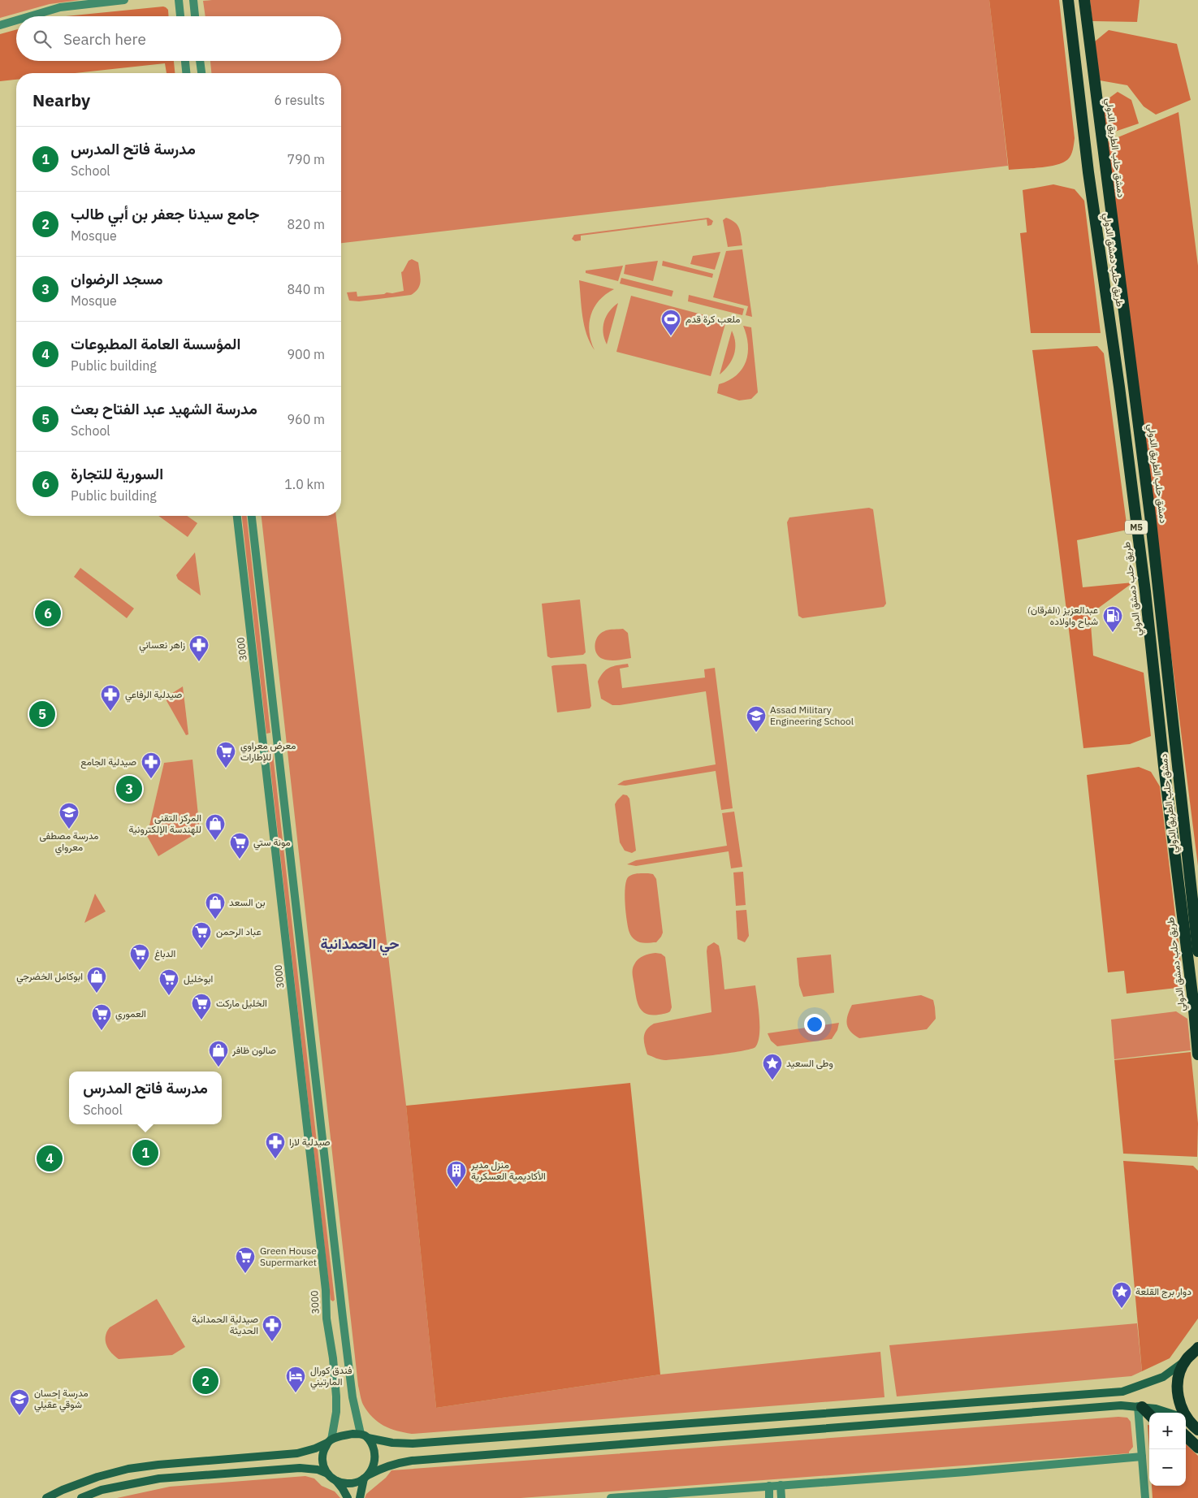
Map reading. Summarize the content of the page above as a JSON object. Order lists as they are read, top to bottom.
{
  "streets": {
    "highway": ["دمشق حلب الطريق الدولي", "طريق حلب دمشق الدولي", "M5"],
    "street": ["3000"]
  },
  "districts": ["حي الحمدانية"],
  "places": {
    "sports": ["ملعب كرة قدم"],
    "fuel station": ["(الفرقان) عبدالعزيز شياح واولاده"],
    "pharmacy": [
      "زاهر نعساني",
      "صيدلية الرفاعي",
      "صيدلية الجامع",
      "صيدلية لارا",
      "صيدلية الحمدانية الحديثة"
    ],
    "school or university": ["Assad Military Engineering School", "مدرسة مصطفى معرواي", "مدرسة إحسان شوقي عقيلي"],
    "supermarket": [
      "معرض معراوي للإطارات",
      "مونة ستي",
      "عباد الرحمن",
      "الدباغ",
      "ابوخليل",
      "الخليل ماركت",
      "العموري",
      "Green House Supermarket"
    ],
    "shop": [
      "المركز التقني للهندسة الإلكترونية",
      "بن السعد",
      "ابوكامل الخضرجي",
      "صالون ظافر"
    ],
    "place": ["وطى السعيد", "دوار برج القلعة"],
    "building": ["منزل مدير الأكاديمية العسكرية"],
    "hotel": ["فندق كورال المارتيني"]
  },
  "page": {
    "search": "Search here",
    "heading": ["Nearby", "6 results"],
    "list": [
      {
        "mark": "1",
        "name": "مدرسة فاتح المدرس",
        "note": "School",
        "value": "790 m"
      },
      {
        "mark": "2",
        "name": "جامع سيدنا جعفر بن أبي طالب",
        "note": "Mosque",
        "value": "820 m"
      },
      {
        "mark": "3",
        "name": "مسجد الرضوان",
        "note": "Mosque",
        "value": "840 m"
      },
      {
        "mark": "4",
        "name": "المؤسسة العامة المطبوعات",
        "note": "Public building",
        "value": "900 m"
      },
      {
        "mark": "5",
        "name": "مدرسة الشهيد عبد الفتاح بعث",
        "note": "School",
        "value": "960 m"
      },
      {
        "mark": "6",
        "name": "السورية للتجارة",
        "note": "Public building",
        "value": "1.0 km"
      }
    ],
    "pins": [
      "6",
      "5",
      "3",
      "1",
      "4",
      "2"
    ],
    "popup": ["مدرسة فاتح المدرس", "School"],
    "map_buttons": ["+", "−"]
  }
}
